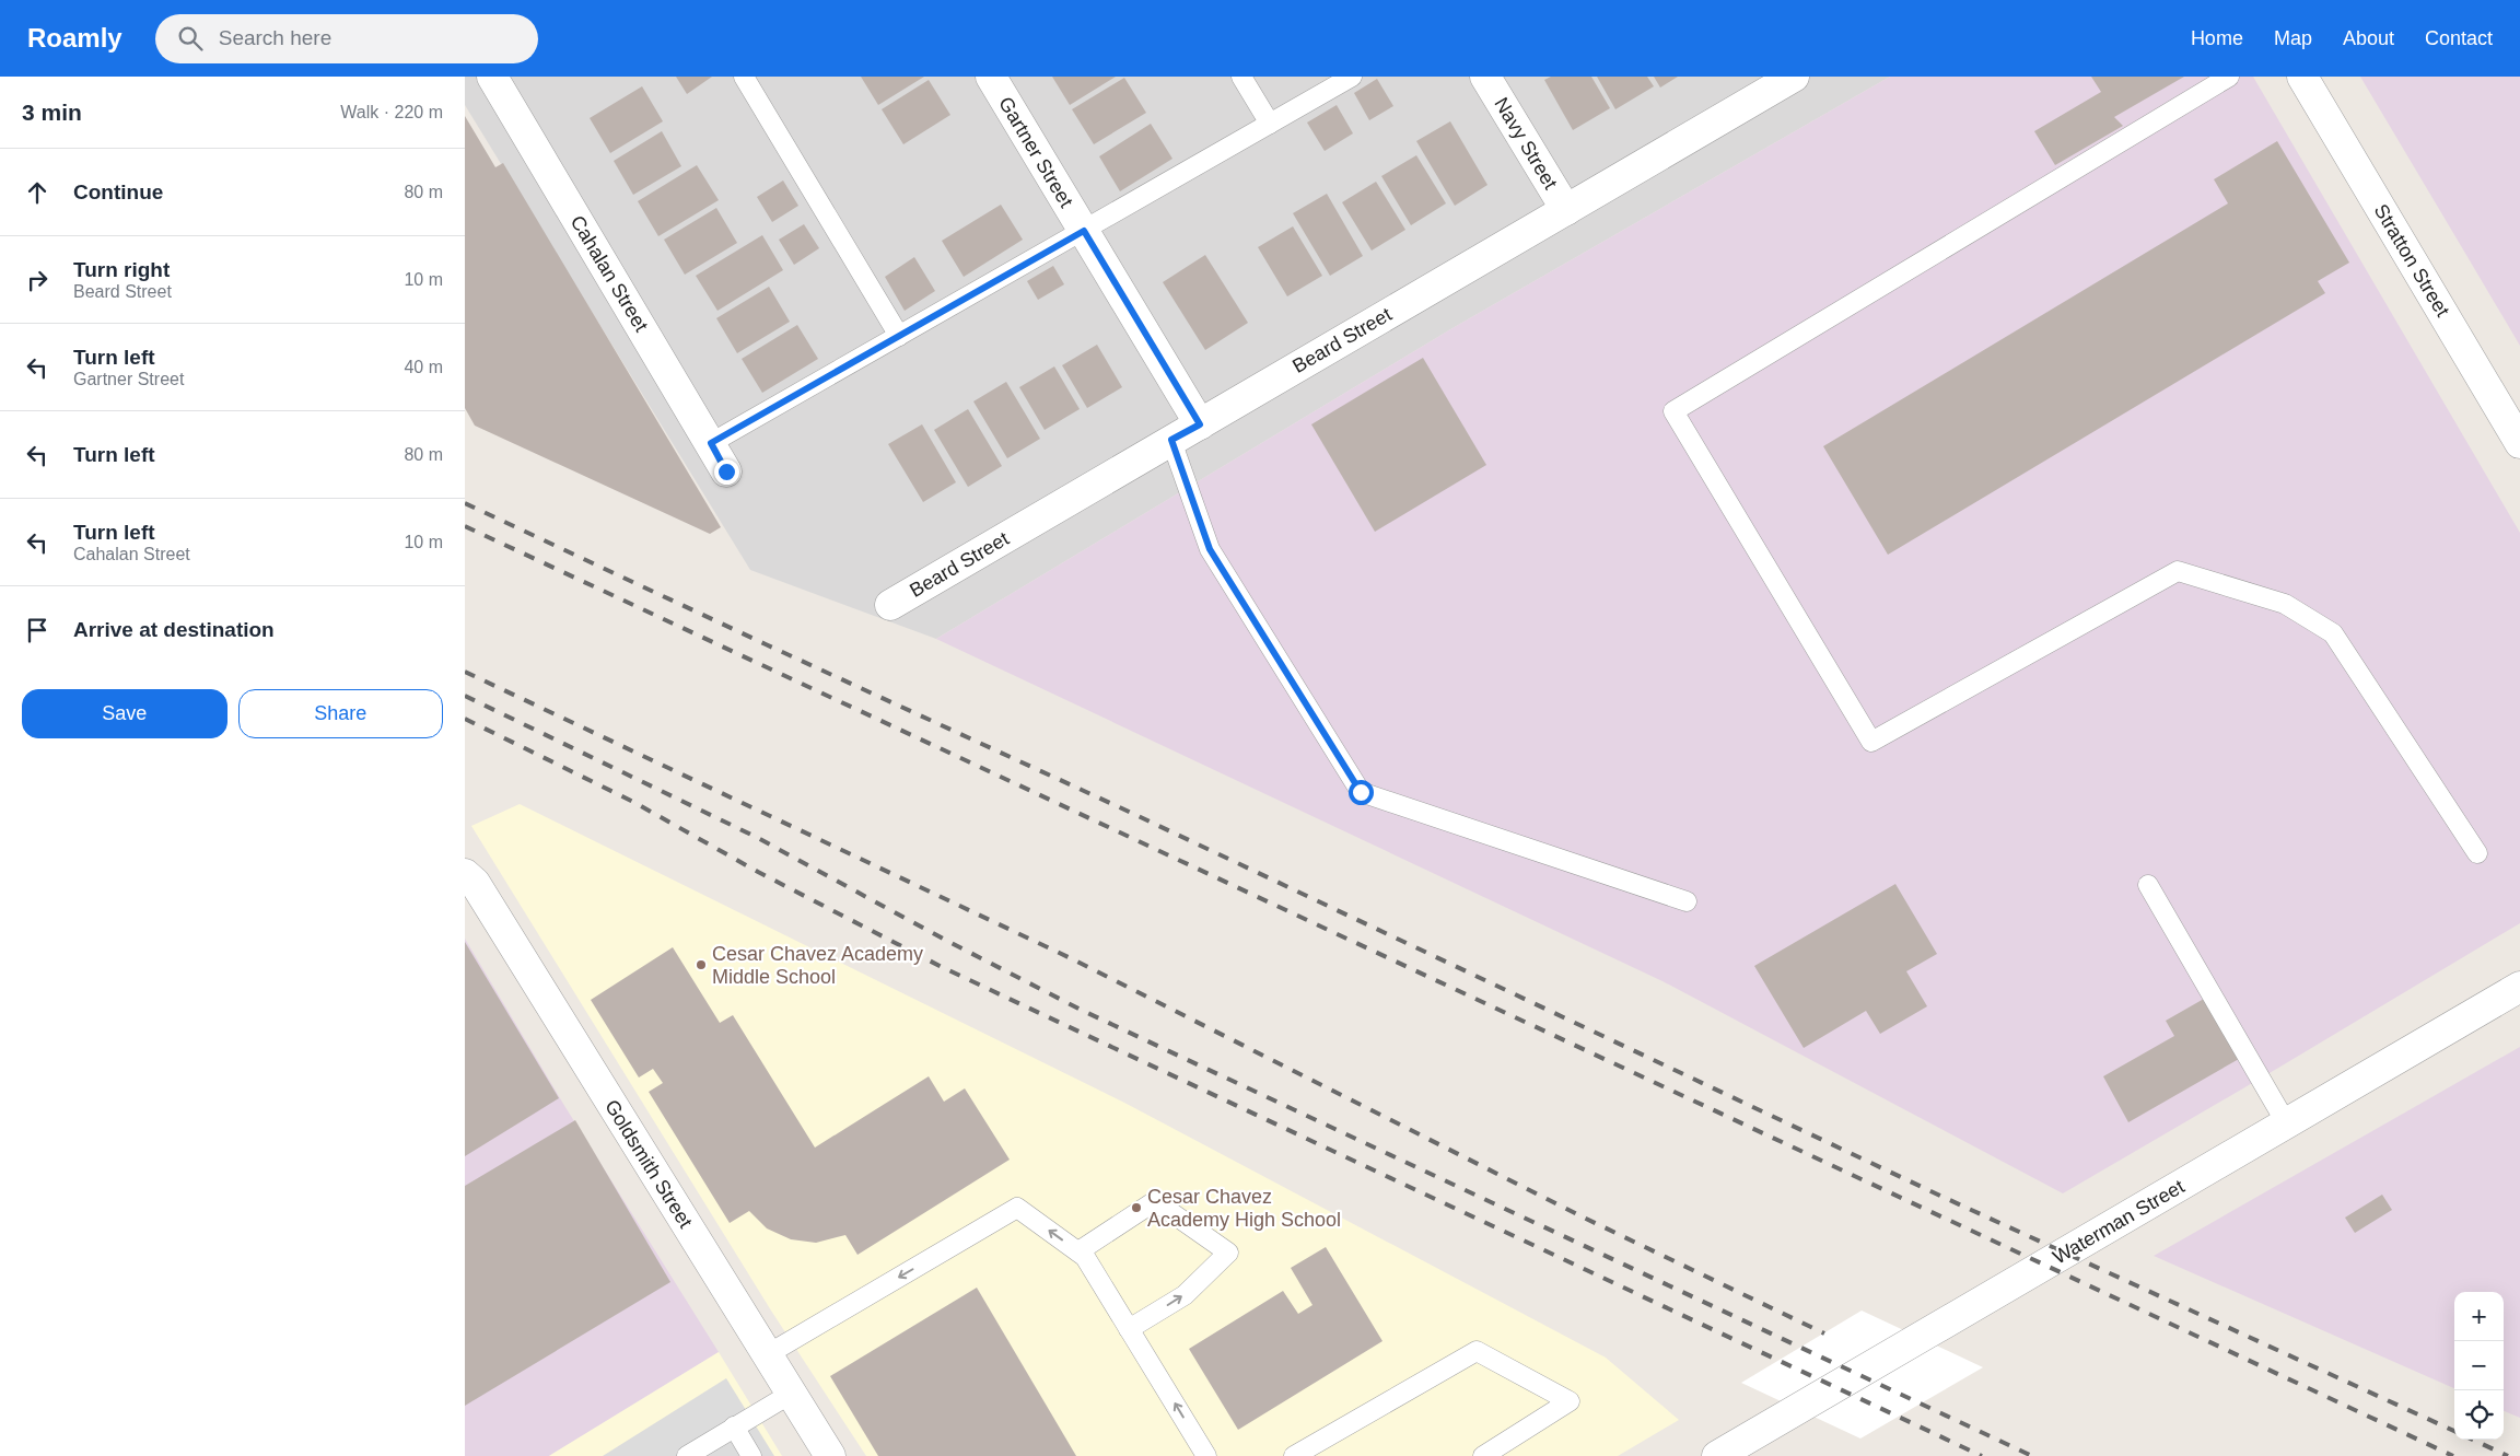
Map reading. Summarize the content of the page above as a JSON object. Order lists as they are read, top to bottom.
{
  "streets": {
    "street": [
      "Navy Street",
      "Gartner Street",
      "Stratton Street",
      "Cahalan Street",
      "Beard Street",
      "Goldsmith Street",
      "Waterman Street"
    ]
  },
  "crossings": [
    ["Navy Street", "Beard Street"],
    ["Gartner Street", "Beard Street"]
  ],
  "places": ["Cesar Chavez Academy Middle School", "Cesar Chavez Academy High School"],
  "page": {
    "header": "Roamly",
    "search": "Search here",
    "nav": [
      "Home",
      "Map",
      "About",
      "Contact"
    ],
    "heading": ["3 min", "Walk · 220 m"],
    "list": [
      ["Continue", "80 m"],
      ["Turn right", "Beard Street", "10 m"],
      ["Turn left", "Gartner Street", "40 m"],
      ["Turn left", "80 m"],
      ["Turn left", "Cahalan Street", "10 m"],
      "Arrive at destination"
    ],
    "buttons": ["Save", "Share"],
    "map_buttons": ["+", "−"]
  }
}
